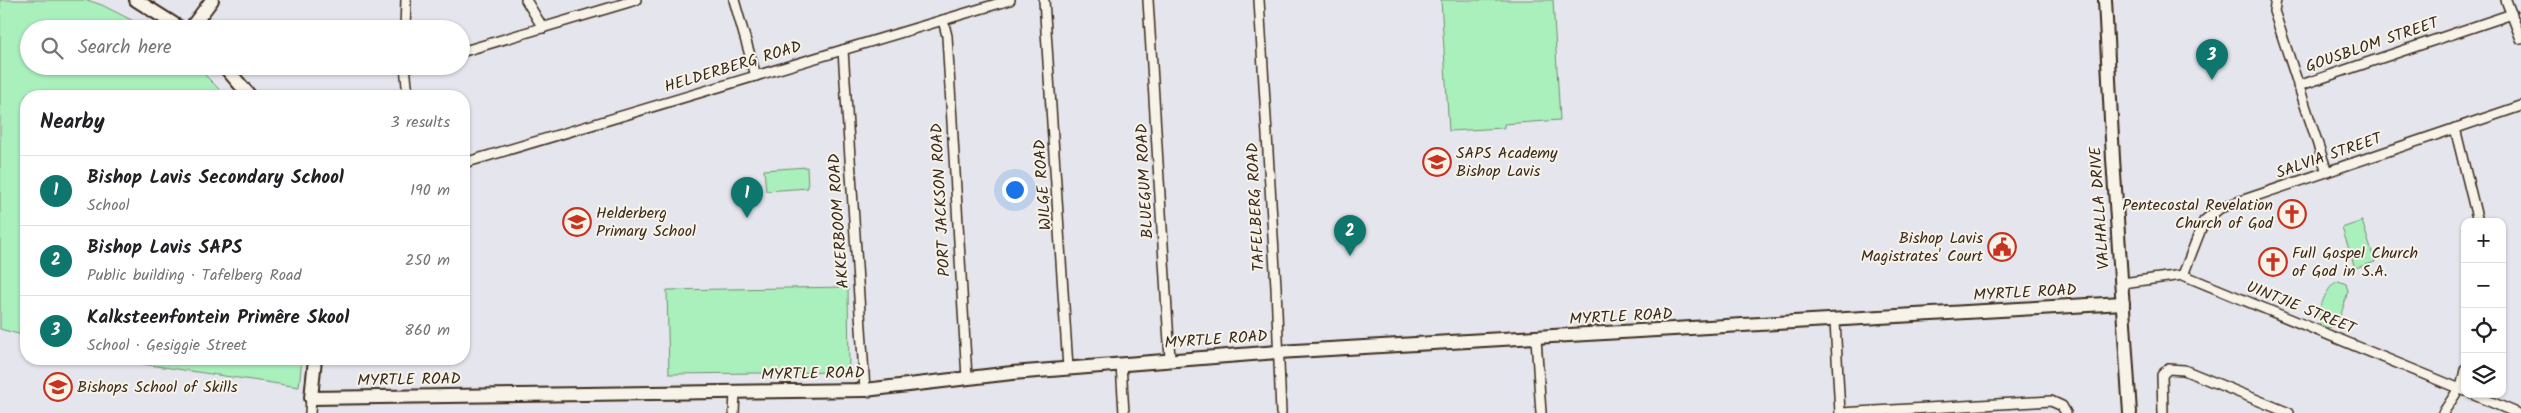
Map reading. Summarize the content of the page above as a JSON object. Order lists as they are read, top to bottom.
{
  "streets": {
    "street": [
      "GOUSBLOM STREET",
      "HELDERBERG ROAD",
      "SALVIA STREET",
      "BLUEGUM ROAD",
      "WILGE ROAD",
      "PORT JACKSON ROAD",
      "TAFELBERG ROAD",
      "VALHALLA DRIVE",
      "AKKERBOOM ROAD",
      "MYRTLE ROAD",
      "UINTJIE STREET"
    ]
  },
  "crossings": [
    ["HELDERBERG ROAD", "PORT JACKSON ROAD"],
    ["HELDERBERG ROAD", "AKKERBOOM ROAD"],
    ["SALVIA STREET", "UINTJIE STREET"],
    ["BLUEGUM ROAD", "MYRTLE ROAD"],
    ["WILGE ROAD", "MYRTLE ROAD"],
    ["PORT JACKSON ROAD", "MYRTLE ROAD"],
    ["TAFELBERG ROAD", "MYRTLE ROAD"],
    ["VALHALLA DRIVE", "MYRTLE ROAD"],
    ["AKKERBOOM ROAD", "MYRTLE ROAD"]
  ],
  "places": {
    "school or university": ["SAPS Academy Bishop Lavis", "Helderberg Primary School", "Bishops School of Skills"],
    "church": ["Pentecostal Revelation Church of God", "Full Gospel Church of God in S.A."],
    "public building": ["Bishop Lavis Magistrates' Court"]
  },
  "page": {
    "search": "Search here",
    "pins": ["3", "1", "2"],
    "heading": ["Nearby", "3 results"],
    "list": [
      {
        "mark": "1",
        "name": "Bishop Lavis Secondary School",
        "note": "School",
        "value": "190 m"
      },
      {
        "mark": "2",
        "name": "Bishop Lavis SAPS",
        "note": "Public building · Tafelberg Road",
        "value": "250 m"
      },
      {
        "mark": "3",
        "name": "Kalksteenfontein Primêre Skool",
        "note": "School · Gesiggie Street",
        "value": "860 m"
      }
    ],
    "map_buttons": ["+", "−"]
  }
}
